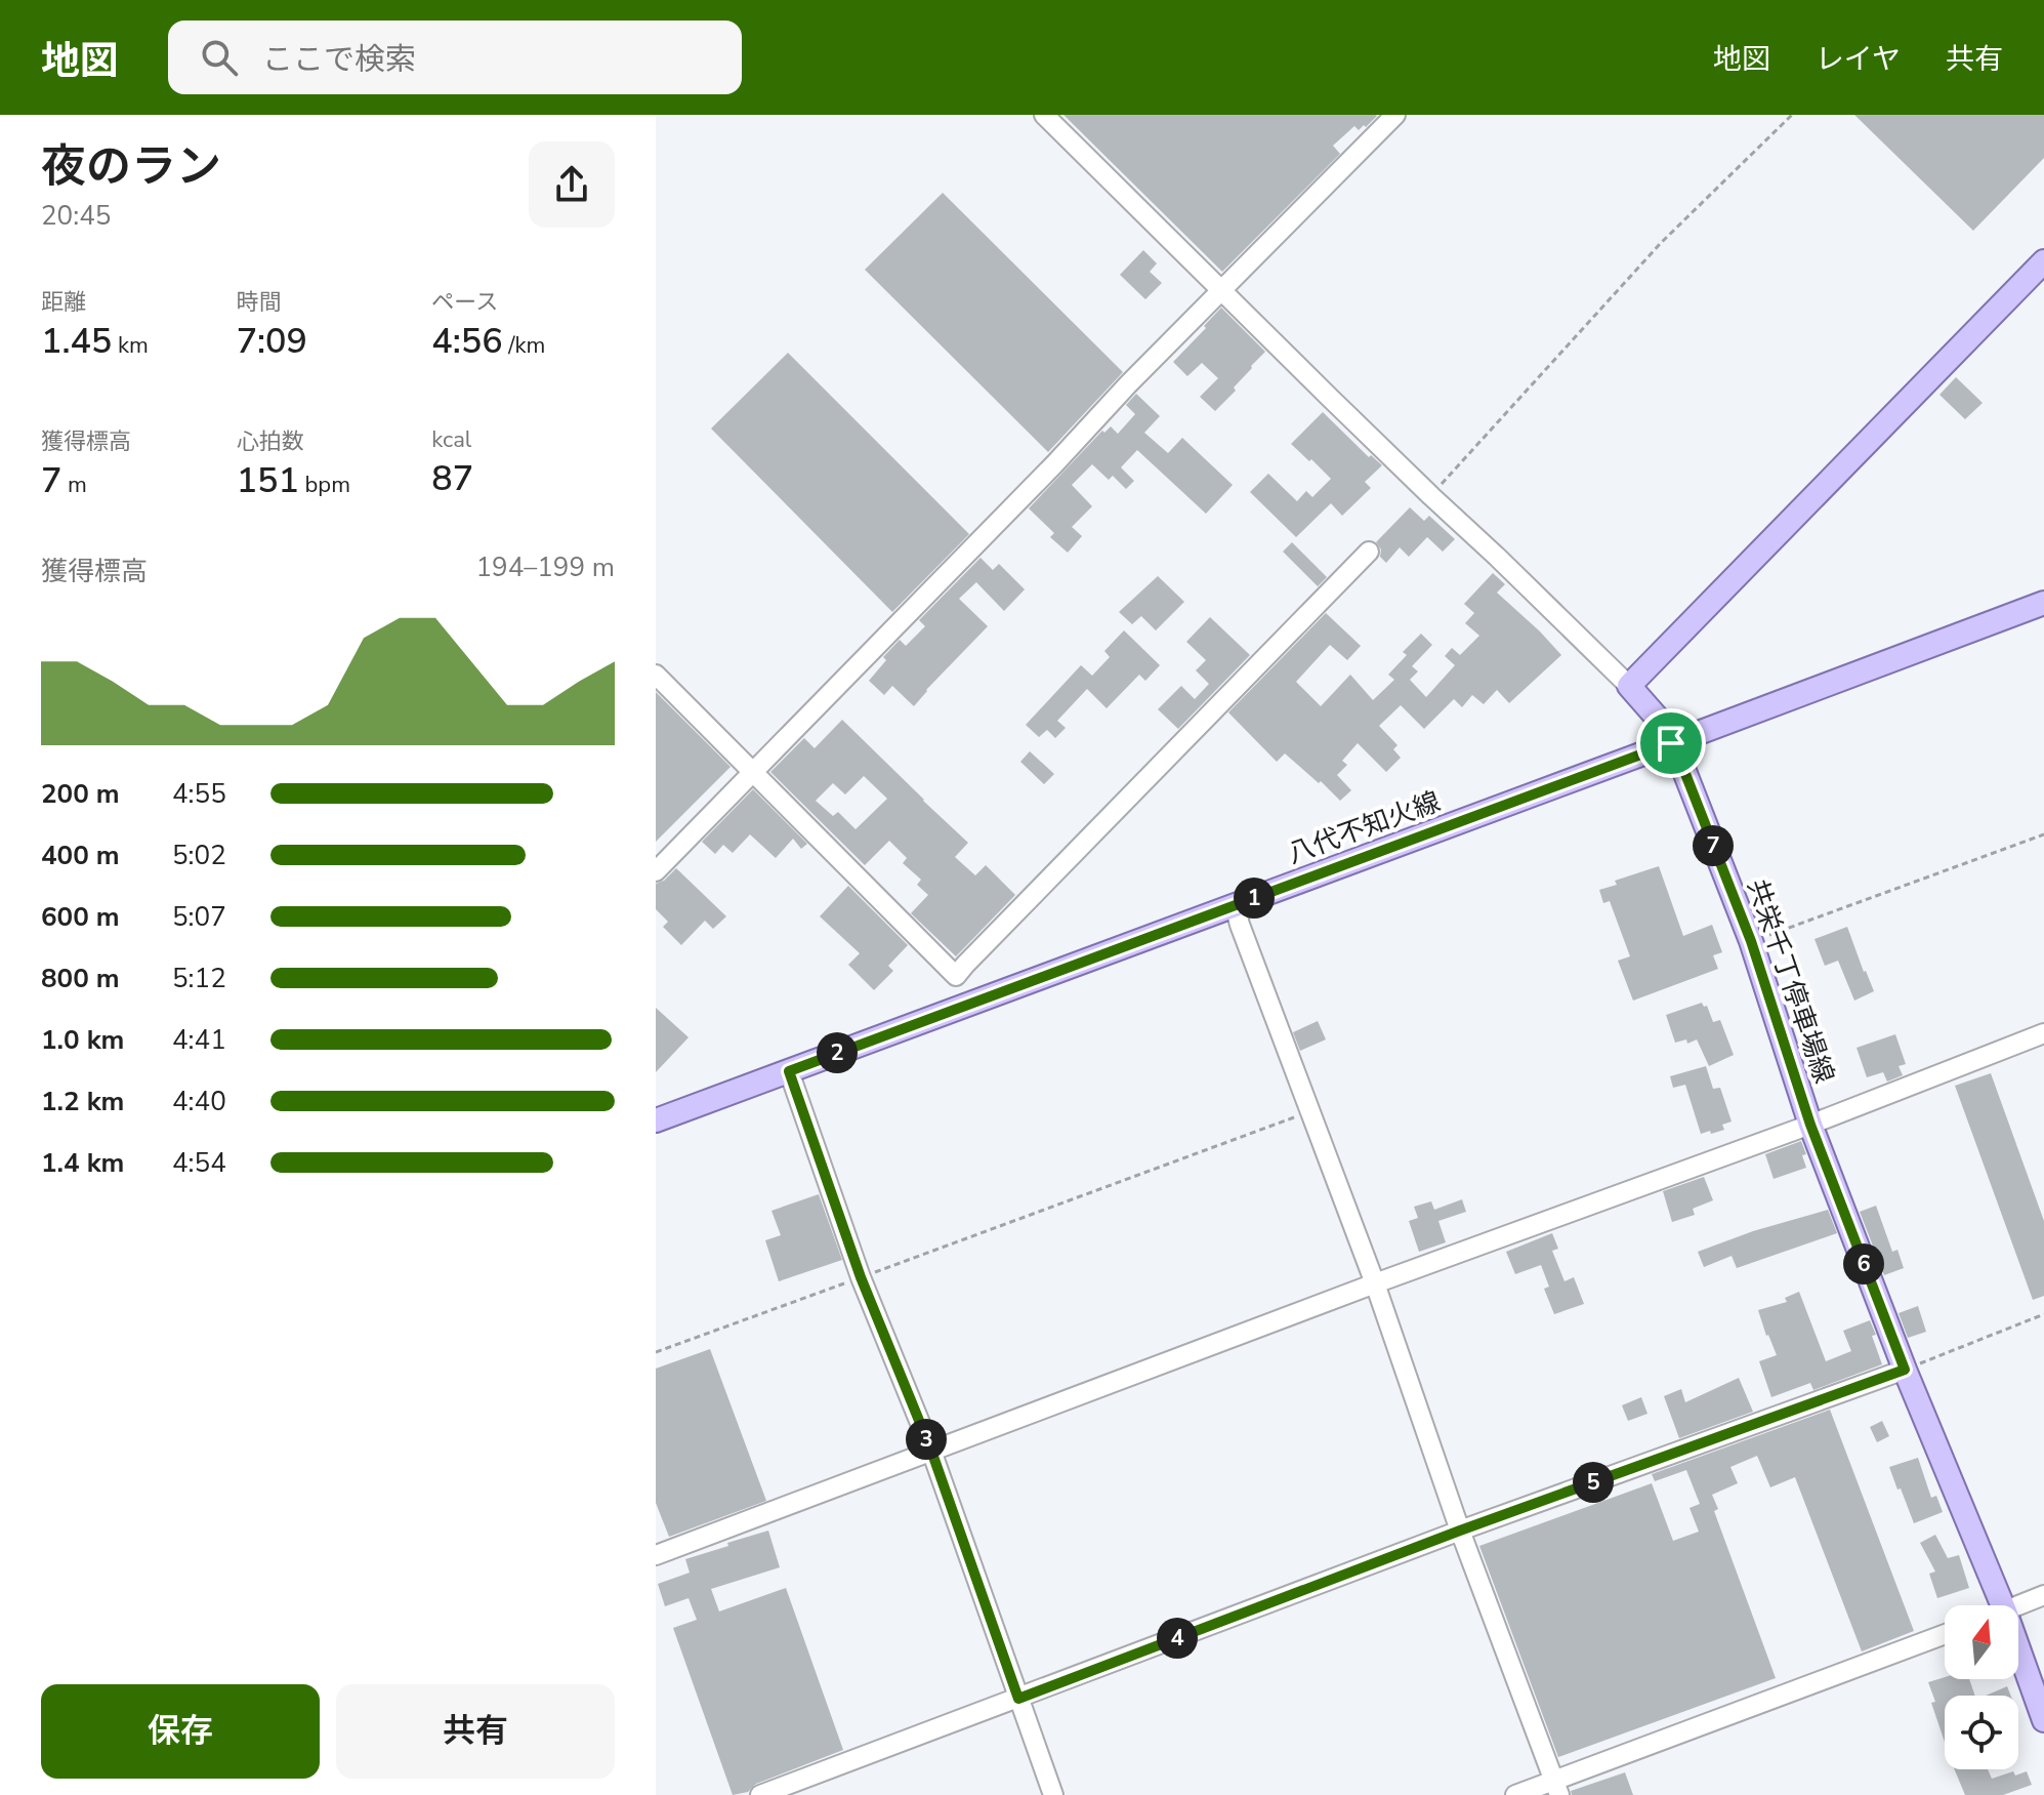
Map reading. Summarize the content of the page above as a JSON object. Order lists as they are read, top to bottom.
{
  "streets": {
    "main road": ["八代不知火線", "共栄千丁停車場線"]
  },
  "crossings": [
    ["八代不知火線", "共栄千丁停車場線"]
  ],
  "north": "top",
  "page": {
    "header": "地図",
    "search": "ここで検索",
    "nav": ["地図", "レイヤ", "共有"],
    "heading": ["夜のラン", "20:45"],
    "stats": [
      ["距離", "1.45 km"],
      ["時間", "7:09"],
      ["ペース", "4:56 /km"],
      ["獲得標高", "7 m"],
      ["心拍数", "151 bpm"],
      ["kcal", "87"]
    ],
    "chart": ["獲得標高", "194–199 m"],
    "list": [
      {
        "name": "200 m",
        "note": "4:55"
      },
      {
        "name": "400 m",
        "note": "5:02"
      },
      {
        "name": "600 m",
        "note": "5:07"
      },
      {
        "name": "800 m",
        "note": "5:12"
      },
      {
        "name": "1.0 km",
        "note": "4:41"
      },
      {
        "name": "1.2 km",
        "note": "4:40"
      },
      {
        "name": "1.4 km",
        "note": "4:54"
      }
    ],
    "pins": [
      "7",
      "1",
      "2",
      "6",
      "3",
      "5",
      "4"
    ],
    "buttons": ["保存", "共有"]
  }
}
